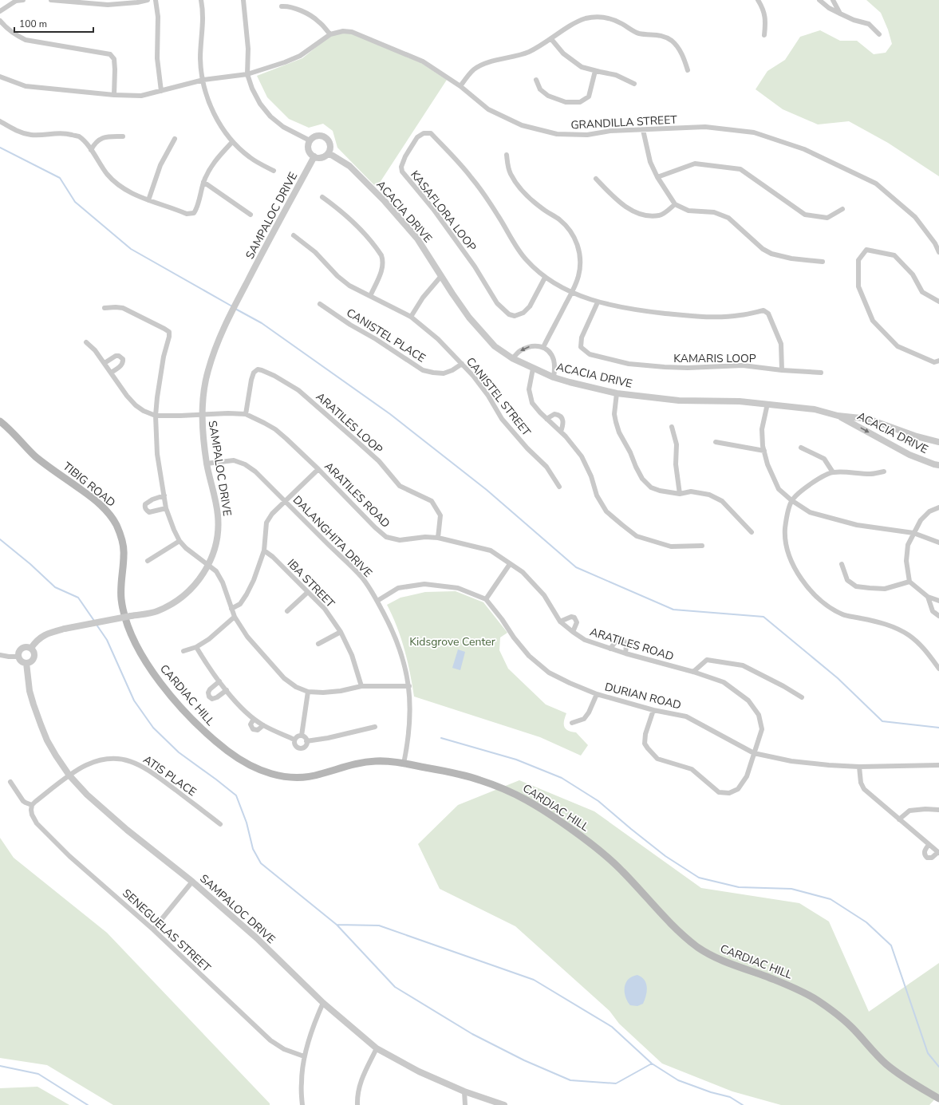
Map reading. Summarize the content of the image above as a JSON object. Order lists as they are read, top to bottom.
{
  "streets": {
    "main road": ["TIBIG ROAD", "CARDIAC HILL"],
    "street": [
      "GRANDILLA STREET",
      "KASAFLORA LOOP",
      "ACACIA DRIVE",
      "SAMPALOC DRIVE",
      "CANISTEL PLACE",
      "KAMARIS LOOP",
      "CANISTEL STREET",
      "ARATILES LOOP",
      "ARATILES ROAD",
      "DALANGHITA DRIVE",
      "IBA STREET",
      "DURIAN ROAD",
      "ATIS PLACE",
      "SENEGUELAS STREET"
    ]
  },
  "crossings": [
    ["ACACIA DRIVE", "SAMPALOC DRIVE"],
    ["SAMPALOC DRIVE", "ARATILES ROAD"],
    ["SAMPALOC DRIVE", "DALANGHITA DRIVE"],
    ["SAMPALOC DRIVE", "ATIS PLACE"],
    ["CANISTEL PLACE", "CANISTEL STREET"],
    ["ARATILES LOOP", "ARATILES ROAD"],
    ["TIBIG ROAD", "CARDIAC HILL"],
    ["ARATILES ROAD", "DURIAN ROAD"],
    ["DALANGHITA DRIVE", "CARDIAC HILL"],
    ["DALANGHITA DRIVE", "DURIAN ROAD"],
    ["ATIS PLACE", "SENEGUELAS STREET"]
  ],
  "parks": ["Kidsgrove Center"],
  "scale_bar": "100 m"
}
